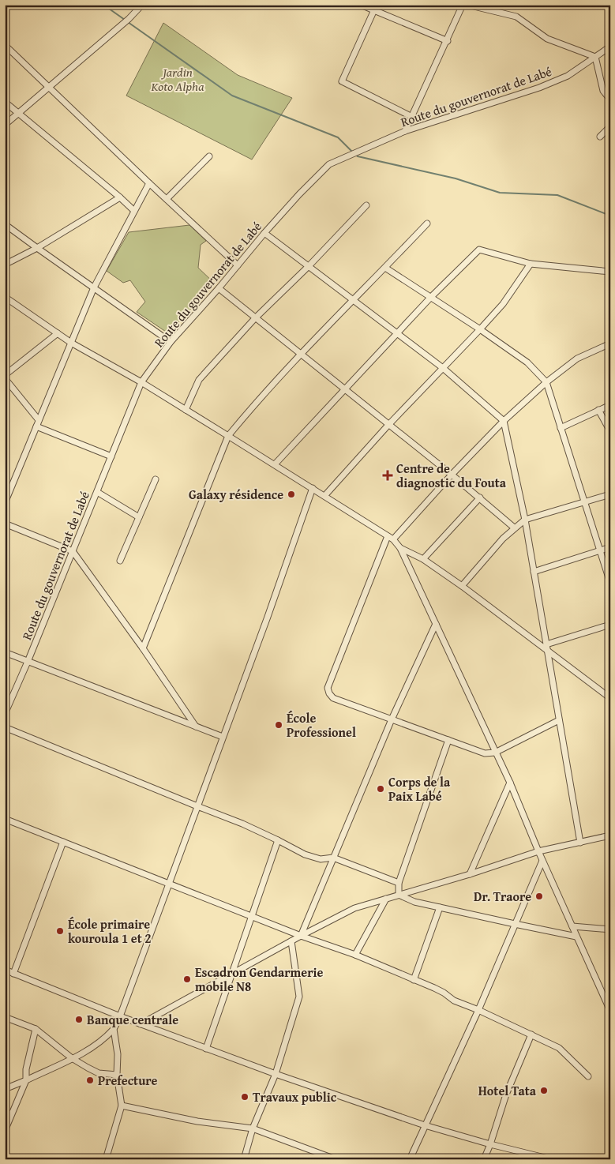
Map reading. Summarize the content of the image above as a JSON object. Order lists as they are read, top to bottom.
{
  "streets": {
    "street": ["Route du gouvernorat de Labé"]
  },
  "parks": ["Jardin Koto Alpha"],
  "places": {
    "health": ["Centre de diagnostic du Fouta"],
    "other": [
      "Galaxy résidence",
      "École Professionel",
      "Corps de la Paix Labé",
      "Dr. Traore",
      "École primaire kouroula 1 et 2",
      "Escadron Gendarmerie mobile N8",
      "Banque centrale",
      "Prefecture",
      "Hotel Tata",
      "Travaux public"
    ]
  }
}
